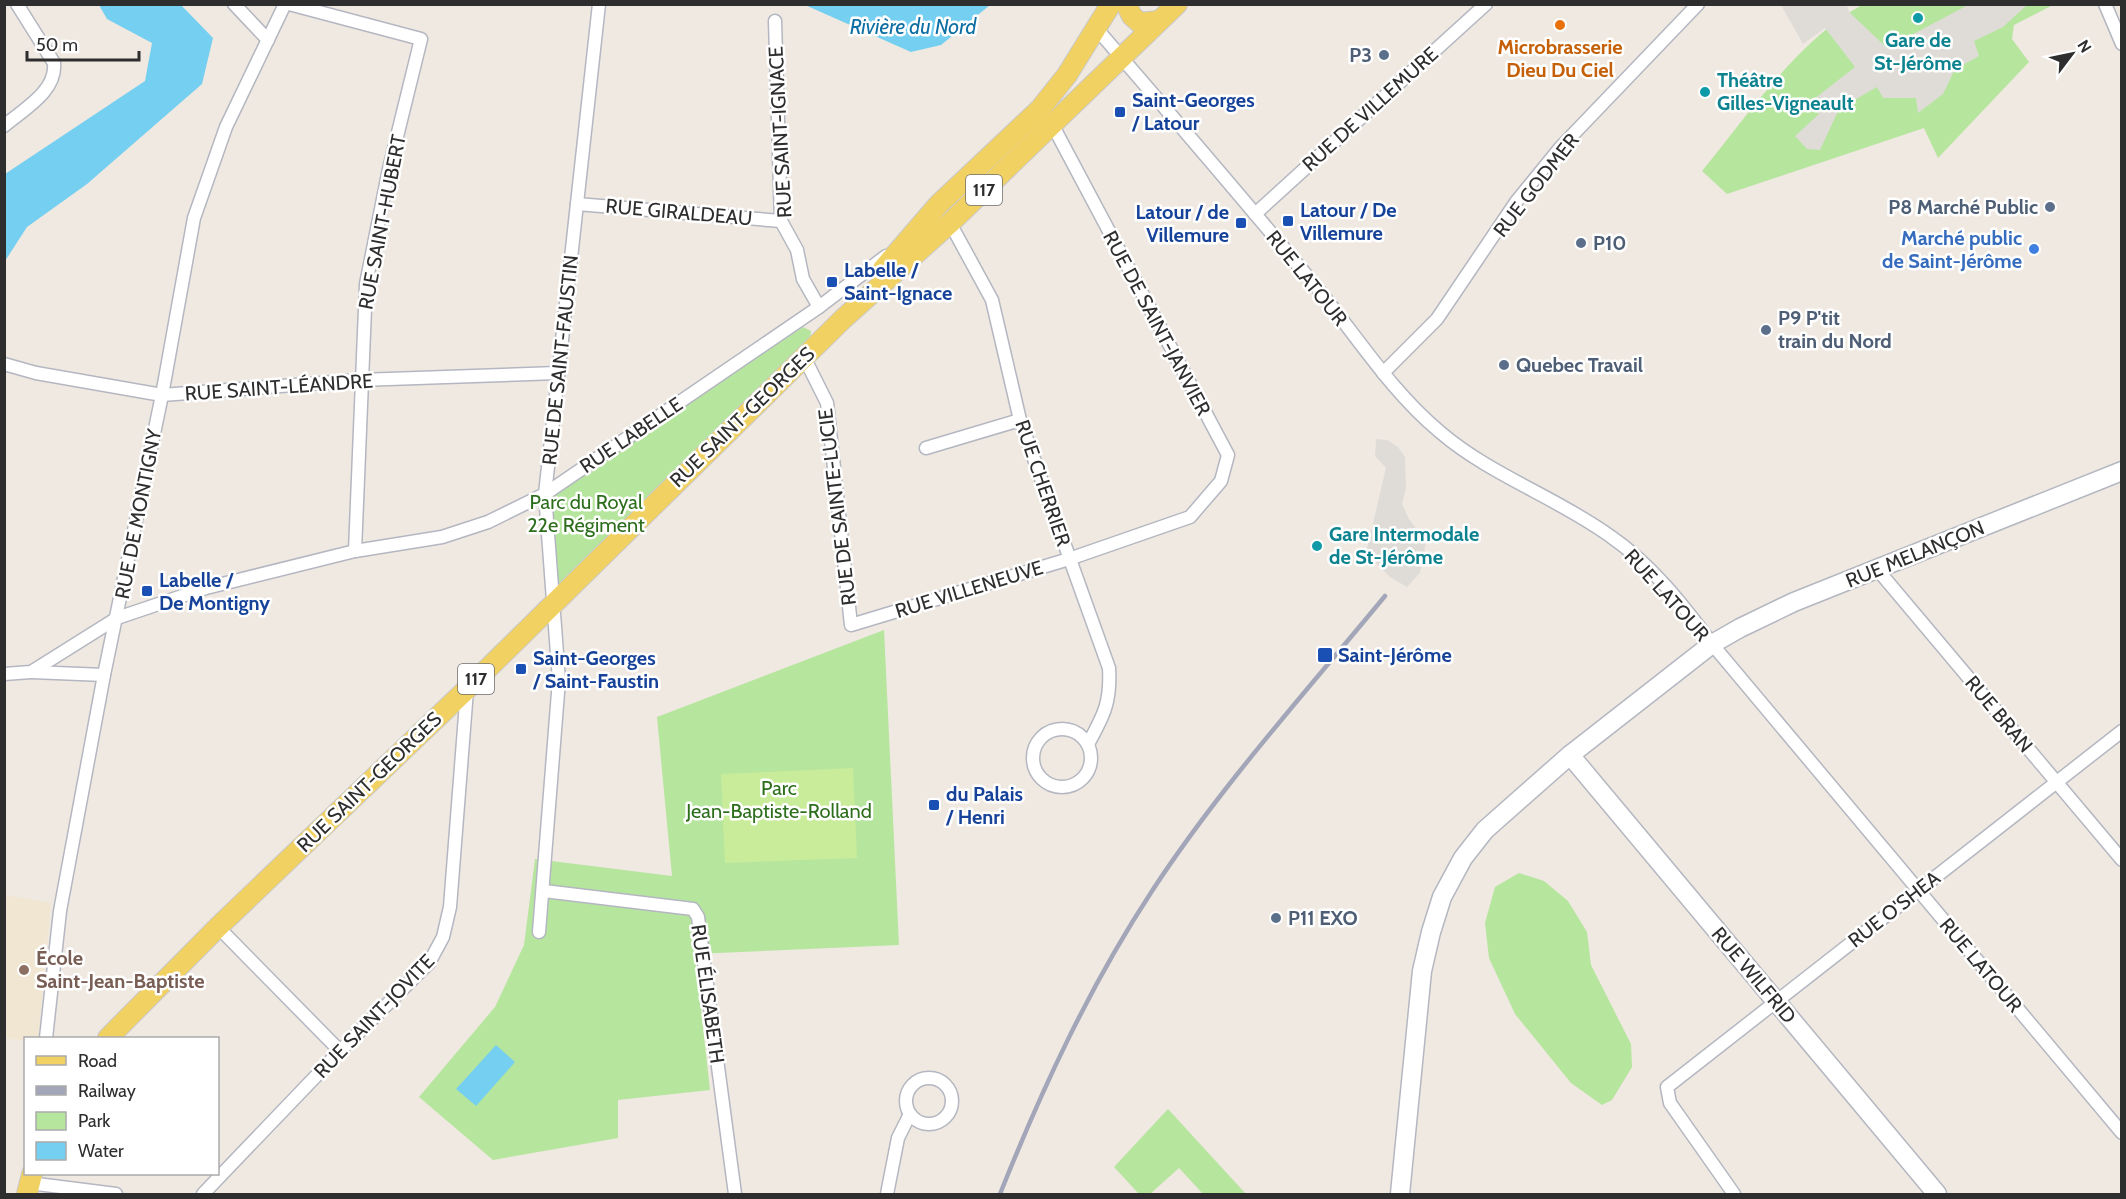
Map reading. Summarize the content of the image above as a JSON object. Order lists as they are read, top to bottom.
{
  "streets": {
    "main road": ["117", "RUE SAINT-GEORGES", "RUE LABELLE"],
    "street": [
      "RUE DE VILLEMURE",
      "RUE SAINT-IGNACE",
      "RUE GODMER",
      "RUE GIRALDEAU",
      "RUE SAINT-HUBERT",
      "RUE LATOUR",
      "RUE DE SAINT-JANVIER",
      "RUE DE SAINT-FAUSTIN",
      "RUE SAINT-LÉANDRE",
      "RUE CHERRIER",
      "RUE DE SAINTE-LUCIE",
      "RUE DE MONTIGNY",
      "RUE MELANÇON",
      "RUE VILLENEUVE",
      "RUE BRAN",
      "RUE O'SHEA",
      "RUE WILFRID",
      "RUE ÉLISABETH",
      "RUE SAINT-JOVITE"
    ]
  },
  "crossings": [
    ["RUE DE VILLEMURE", "RUE LATOUR"],
    ["RUE SAINT-IGNACE", "RUE GIRALDEAU"],
    ["RUE SAINT-IGNACE", "RUE LABELLE"],
    ["RUE GODMER", "RUE LATOUR"],
    ["RUE GIRALDEAU", "RUE DE SAINT-FAUSTIN"],
    ["RUE SAINT-HUBERT", "RUE SAINT-LÉANDRE"],
    ["RUE SAINT-HUBERT", "RUE LABELLE"],
    ["RUE SAINT-HUBERT", "RUE DE MONTIGNY"],
    ["RUE LATOUR", "RUE SAINT-GEORGES"],
    ["RUE LATOUR", "RUE LABELLE"],
    ["RUE LATOUR", "RUE MELANÇON"],
    ["RUE LATOUR", "RUE O'SHEA"],
    ["RUE DE SAINT-JANVIER", "RUE SAINT-GEORGES"],
    ["RUE DE SAINT-JANVIER", "RUE VILLENEUVE"],
    ["RUE DE SAINT-FAUSTIN", "RUE SAINT-LÉANDRE"],
    ["RUE DE SAINT-FAUSTIN", "RUE SAINT-GEORGES"],
    ["RUE DE SAINT-FAUSTIN", "RUE LABELLE"],
    ["RUE DE SAINT-FAUSTIN", "RUE ÉLISABETH"],
    ["RUE SAINT-LÉANDRE", "RUE DE MONTIGNY"],
    ["RUE SAINT-GEORGES", "RUE LABELLE"],
    ["RUE SAINT-GEORGES", "RUE CHERRIER"],
    ["RUE SAINT-GEORGES", "RUE DE SAINTE-LUCIE"],
    ["RUE SAINT-GEORGES", "RUE SAINT-JOVITE"],
    ["RUE LABELLE", "RUE DE MONTIGNY"],
    ["RUE CHERRIER", "RUE VILLENEUVE"],
    ["RUE DE SAINTE-LUCIE", "RUE VILLENEUVE"],
    ["RUE MELANÇON", "RUE BRAN"],
    ["RUE MELANÇON", "RUE WILFRID"],
    ["RUE BRAN", "RUE O'SHEA"],
    ["RUE O'SHEA", "RUE WILFRID"]
  ],
  "water": ["Rivière du Nord"],
  "parks": ["Parc du Royal 22e Régiment", "Parc Jean-Baptiste-Rolland"],
  "places": {
    "other": [
      "Gare de St-Jérôme",
      "Microbrasserie Dieu Du Ciel",
      "P3",
      "Théâtre Gilles-Vigneault",
      "P8 Marché Public",
      "P10",
      "Marché public de Saint-Jérôme",
      "P9 P'tit train du Nord",
      "Quebec Travail",
      "Gare Intermodale de St-Jérôme",
      "P11 EXO",
      "École Saint-Jean-Baptiste"
    ],
    "transit": [
      "Saint-Georges / Latour",
      "Latour / De Villemure",
      "Latour / de Villemure",
      "Labelle / Saint-Ignace",
      "Labelle / De Montigny",
      "Saint-Jérôme",
      "Saint-Georges / Saint-Faustin",
      "du Palais / Henri"
    ]
  },
  "legend": [
    "Road",
    "Railway",
    "Park",
    "Water"
  ],
  "scale_bar": "50 m",
  "north": "top right"
}
